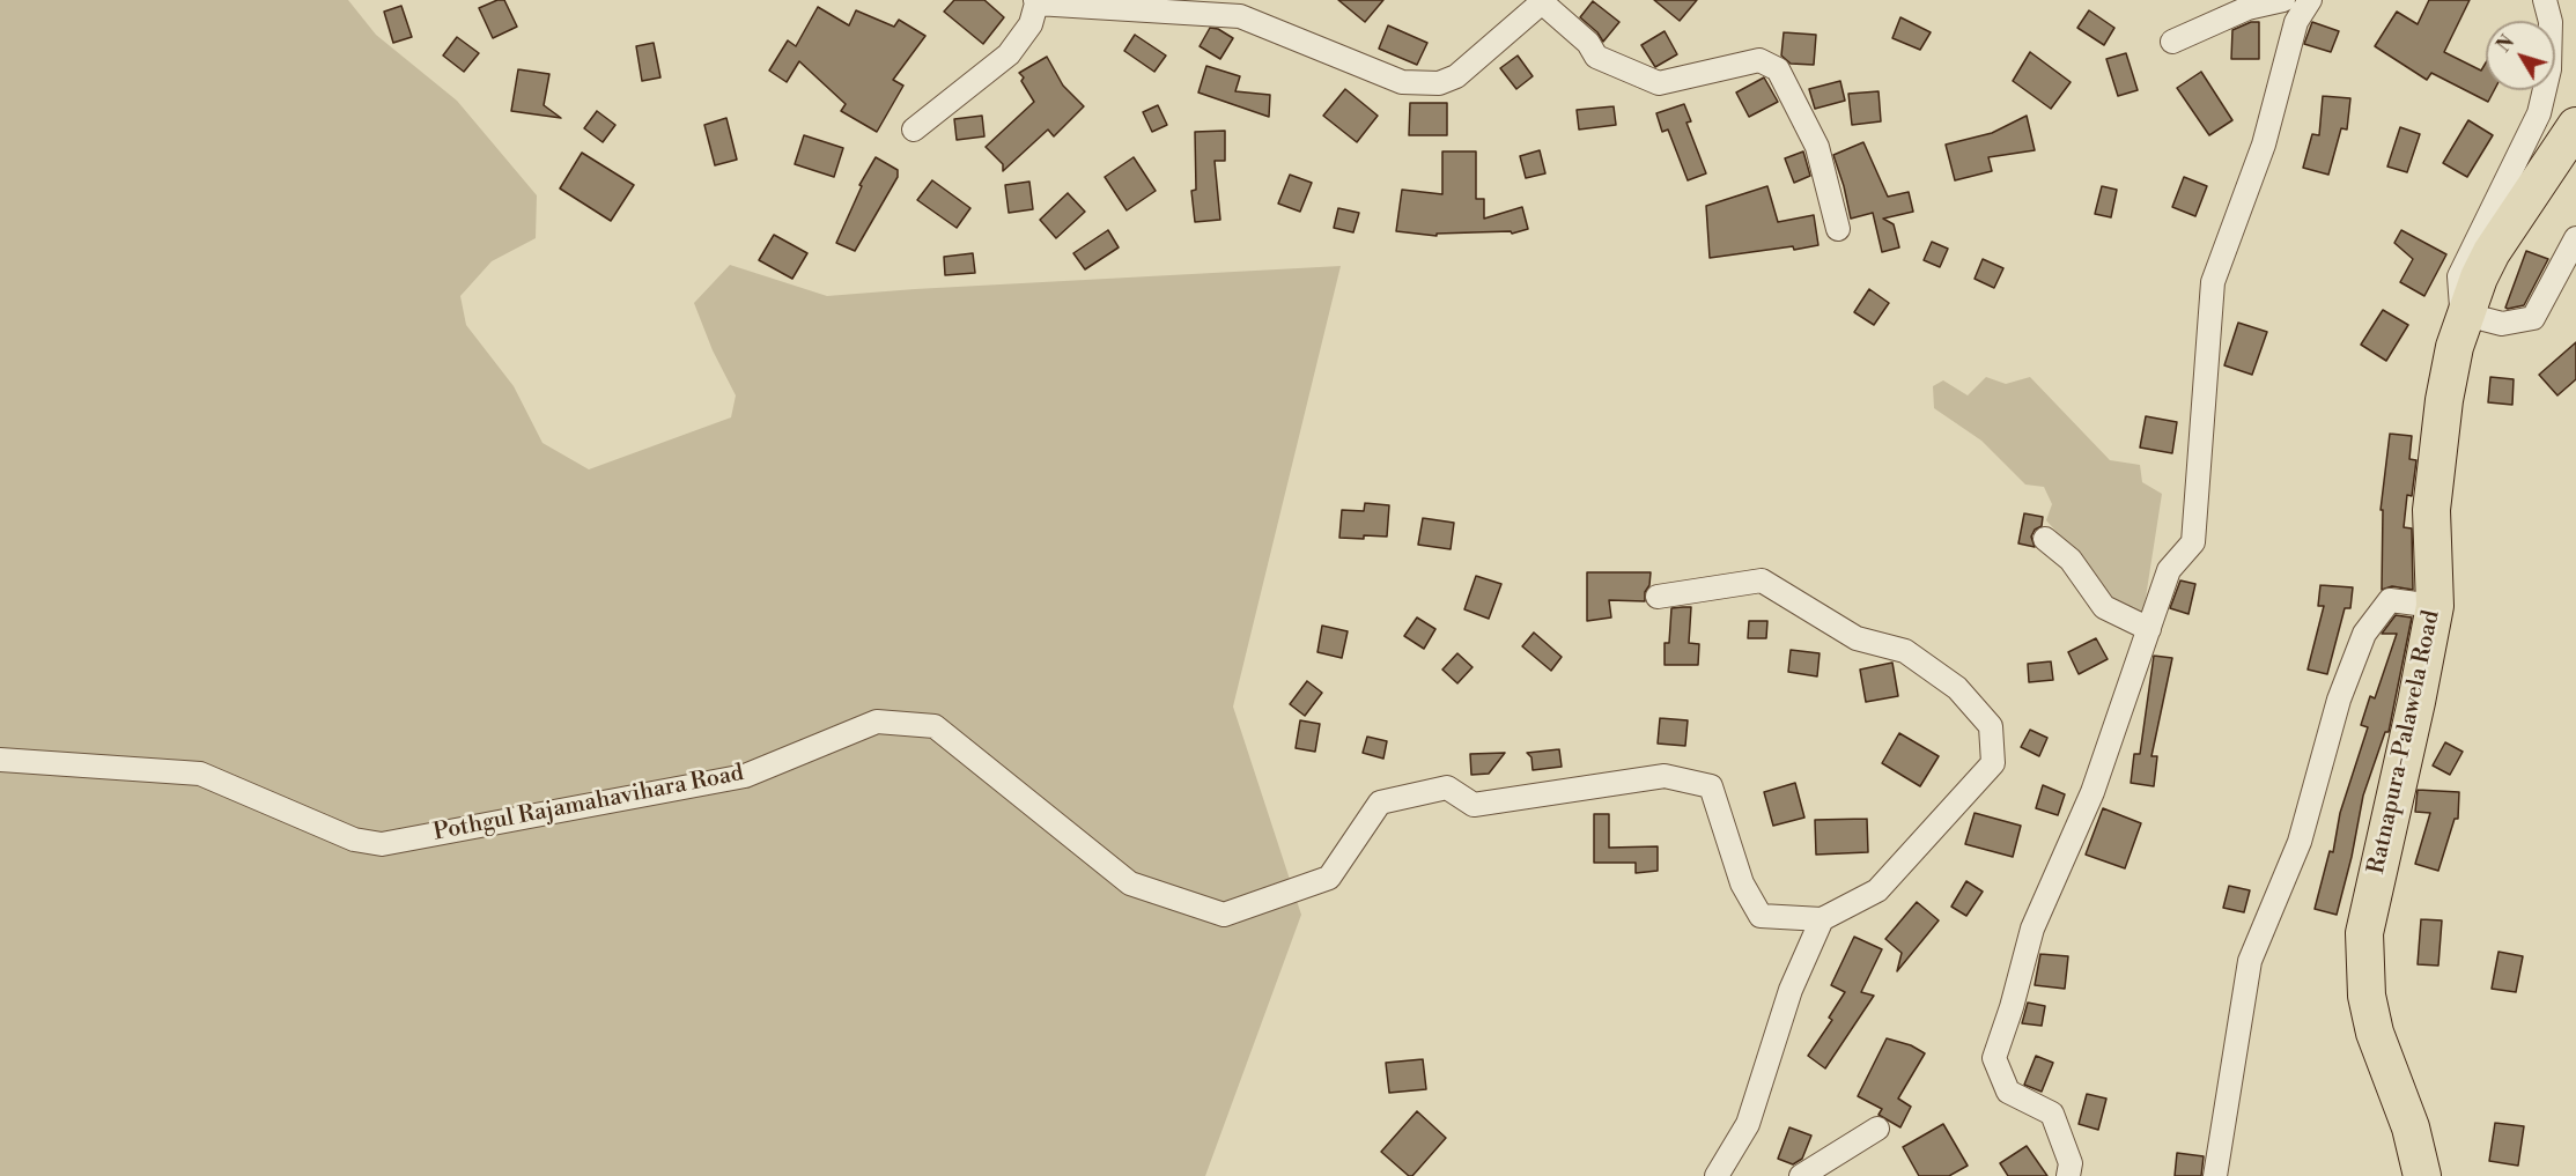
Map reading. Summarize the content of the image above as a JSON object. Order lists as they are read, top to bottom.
{
  "streets": {
    "main road": ["Ratnapura-Palawela Road"],
    "street": ["Pothgul Rajamahavihara Road"]
  },
  "north": "top left"
}
